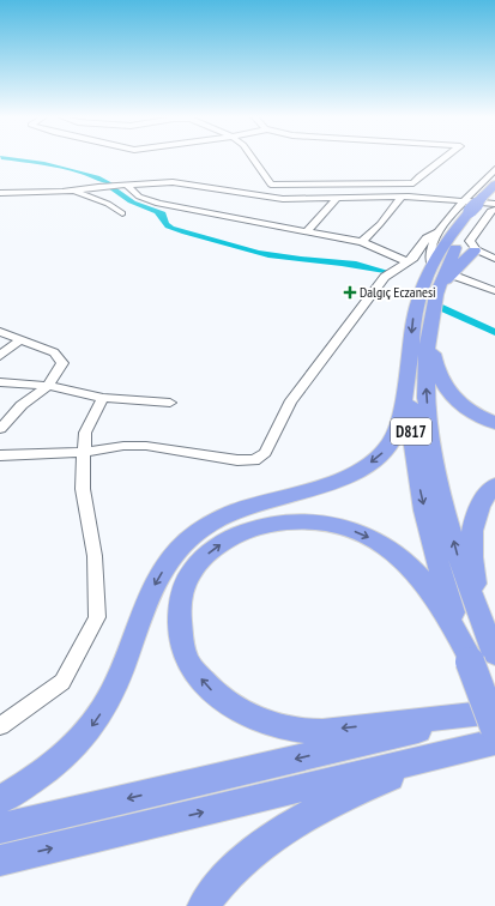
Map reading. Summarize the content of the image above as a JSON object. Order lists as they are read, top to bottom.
{
  "streets": {
    "highway": ["D817"]
  },
  "places": {
    "health": ["Dalgıç Eczanesi"]
  }
}
